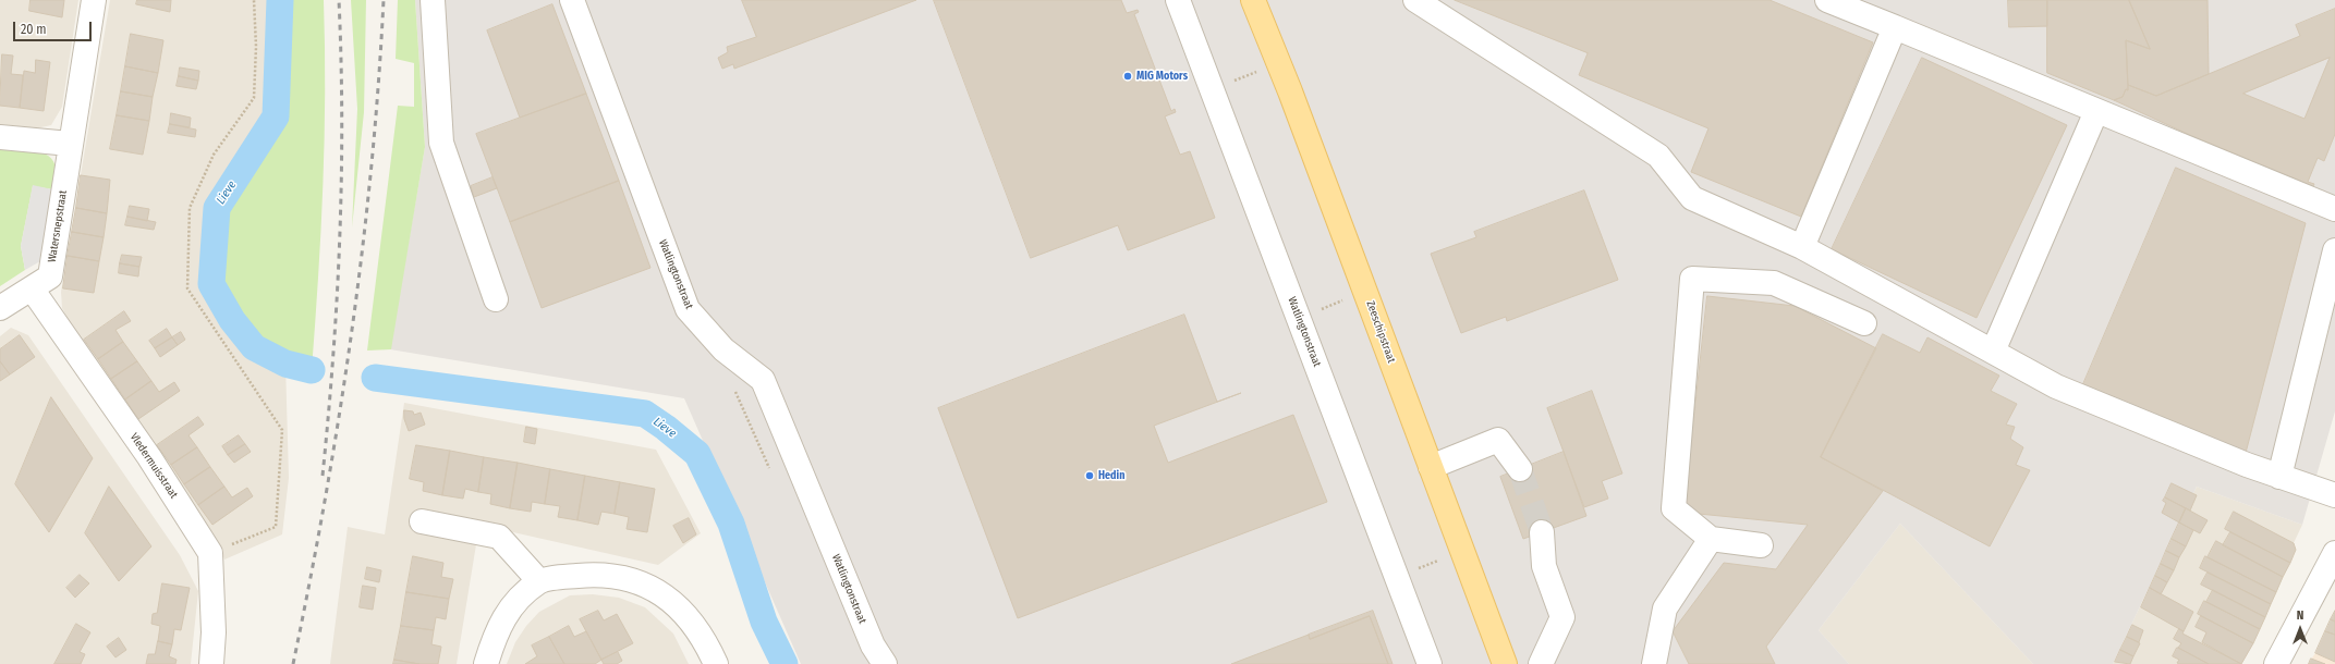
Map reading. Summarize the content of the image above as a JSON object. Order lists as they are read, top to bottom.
{
  "streets": {
    "main road": ["Zeeschipstraat"],
    "street": ["Watersnepstraat", "Watlingtonstraat", "Vledermuisstraat"]
  },
  "crossings": [
    ["Watersnepstraat", "Vledermuisstraat"]
  ],
  "water": ["Lieve"],
  "places": ["MIG Motors", "Hedin"],
  "scale_bar": "20 m",
  "north": "top"
}
